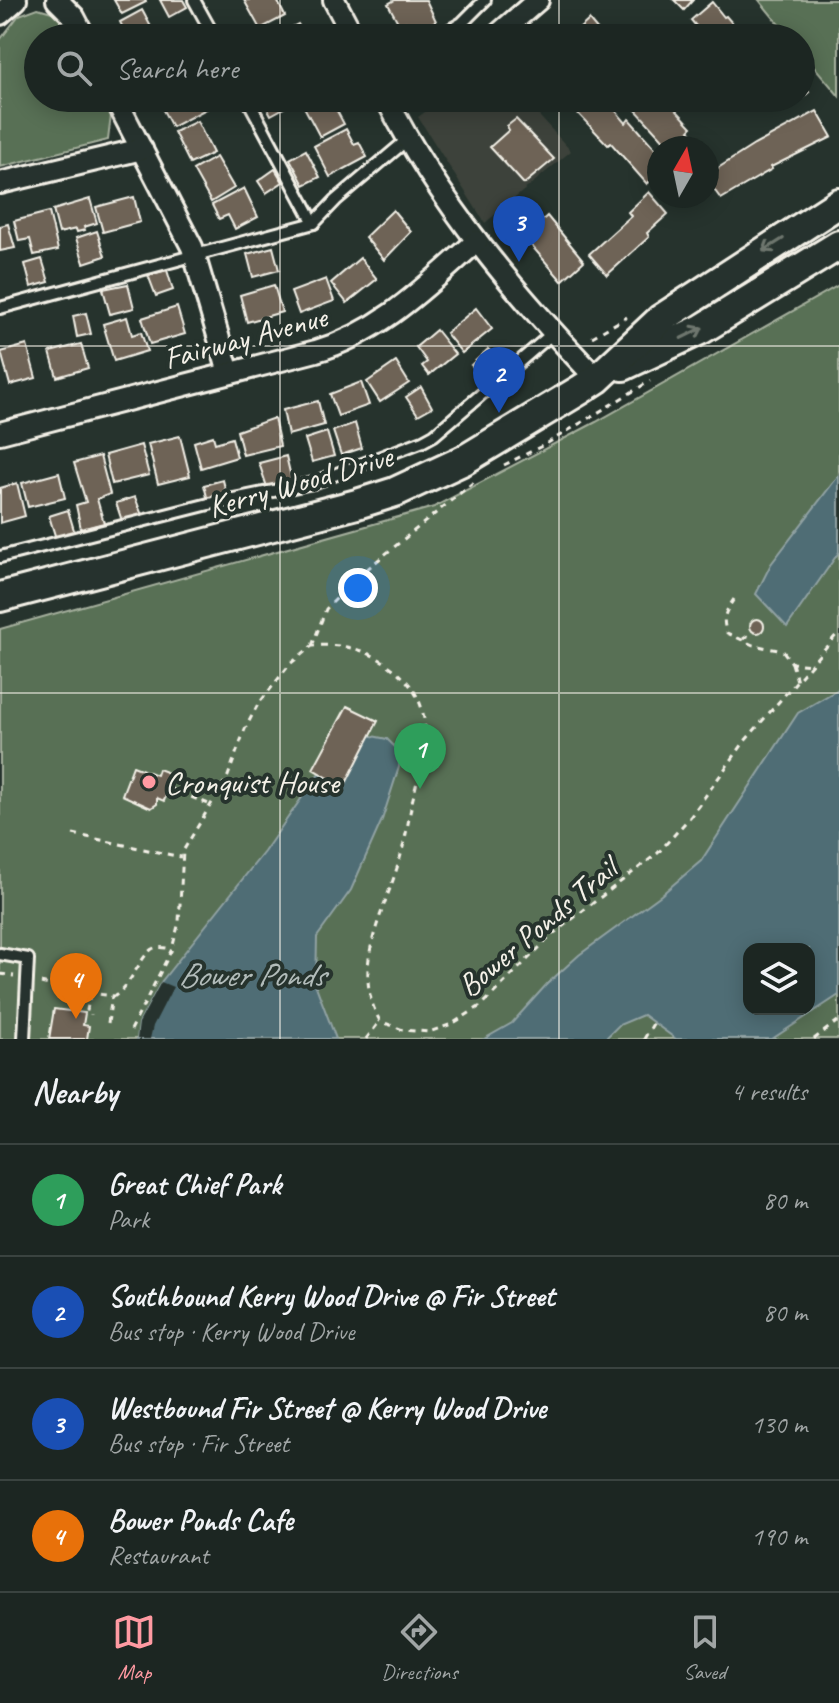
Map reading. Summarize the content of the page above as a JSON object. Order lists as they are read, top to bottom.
{
  "streets": {
    "street": ["Fairway Avenue", "Kerry Wood Drive"],
    "path": ["Bower Ponds Trail"]
  },
  "water": ["Bower Ponds"],
  "places": ["Cronquist House"],
  "north": "top",
  "page": {
    "search": "Search here",
    "pins": [
      "3",
      "2",
      "1",
      "4"
    ],
    "heading": ["Nearby", "4 results"],
    "list": [
      {
        "mark": "1",
        "name": "Great Chief Park",
        "note": "Park",
        "value": "80 m"
      },
      {
        "mark": "2",
        "name": "Southbound Kerry Wood Drive @ Fir Street",
        "note": "Bus stop · Kerry Wood Drive",
        "value": "80 m"
      },
      {
        "mark": "3",
        "name": "Westbound Fir Street @ Kerry Wood Drive",
        "note": "Bus stop · Fir Street",
        "value": "130 m"
      },
      {
        "mark": "4",
        "name": "Bower Ponds Cafe",
        "note": "Restaurant",
        "value": "190 m"
      }
    ],
    "nav": ["Map", "Directions", "Saved"]
  }
}
